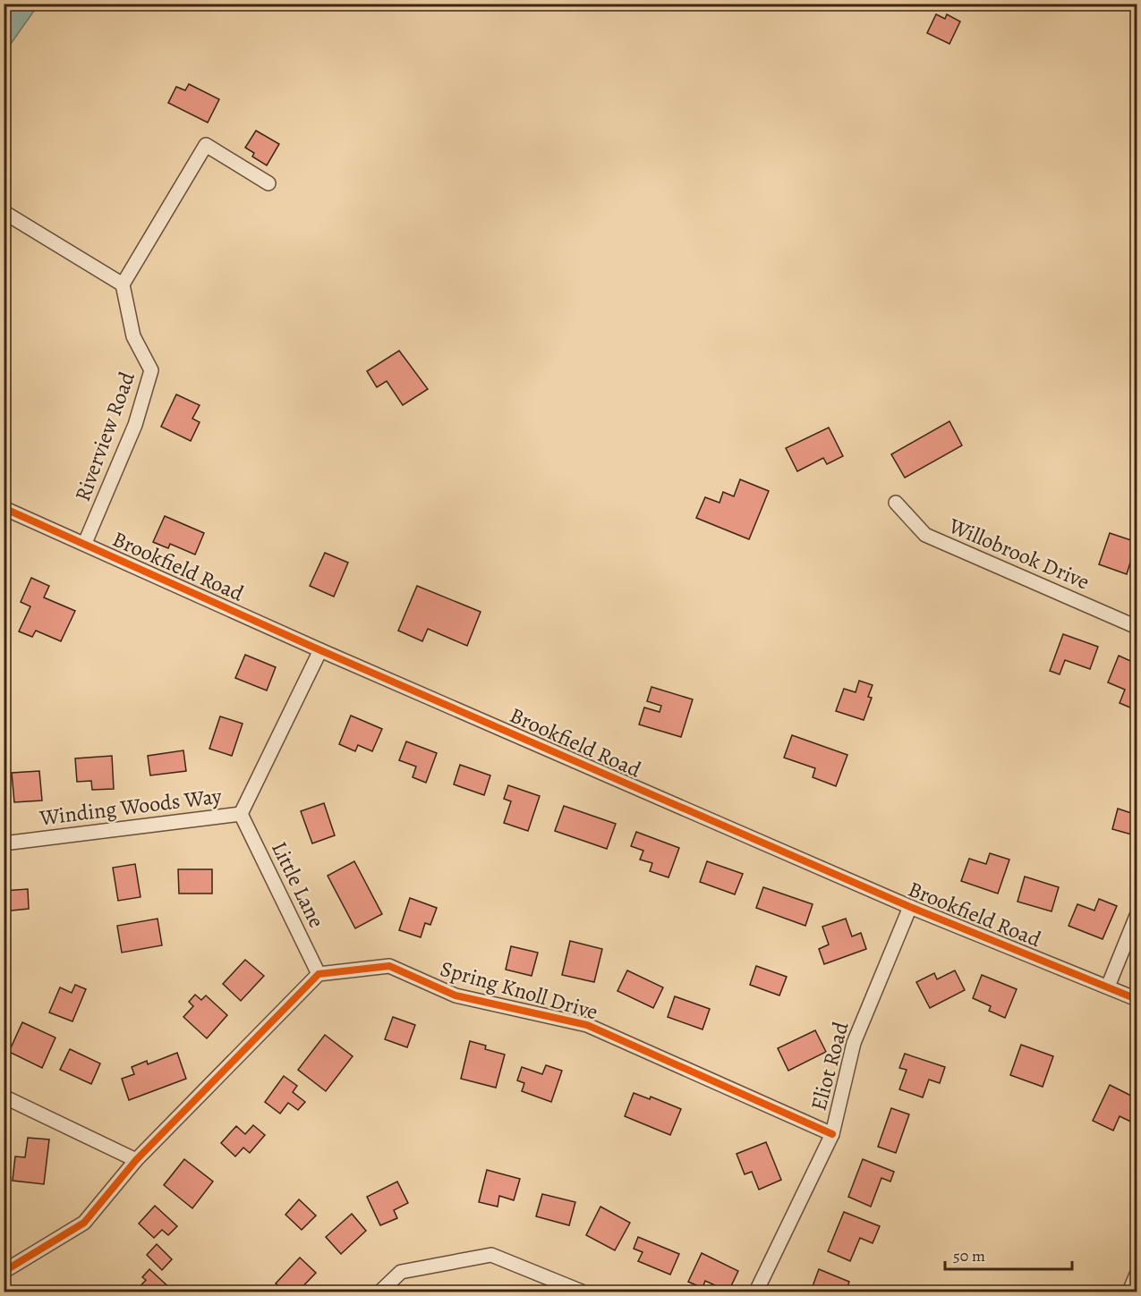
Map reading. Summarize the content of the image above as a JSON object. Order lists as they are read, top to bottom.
{
  "streets": {
    "street": [
      "Riverview Road",
      "Willobrook Drive",
      "Brookfield Road",
      "Winding Woods Way",
      "Little Lane",
      "Spring Knoll Drive",
      "Eliot Road"
    ]
  },
  "crossings": [
    ["Riverview Road", "Brookfield Road"],
    ["Brookfield Road", "Winding Woods Way"],
    ["Brookfield Road", "Eliot Road"],
    ["Winding Woods Way", "Little Lane"],
    ["Little Lane", "Spring Knoll Drive"],
    ["Spring Knoll Drive", "Eliot Road"]
  ],
  "scale_bar": "50 m"
}
